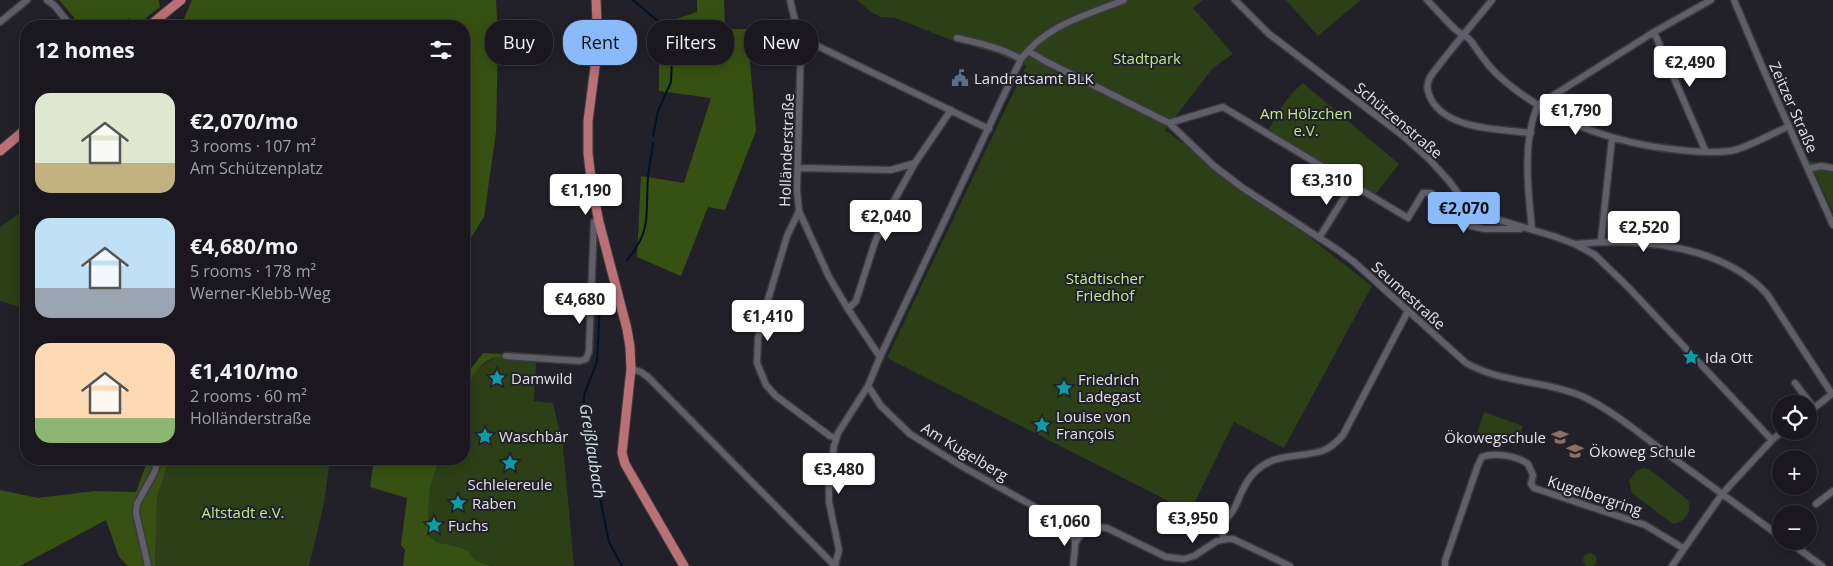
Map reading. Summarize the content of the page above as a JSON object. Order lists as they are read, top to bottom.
{
  "streets": {
    "street": [
      "Zeitzer Straße",
      "Schützenstraße",
      "Holländerstraße",
      "Seumestraße",
      "Am Kugelberg",
      "Kugelbergring"
    ]
  },
  "water": ["Greißlaubach"],
  "parks": [
    "Stadtpark",
    "Am Hölzchen e.V.",
    "Städtischer Friedhof",
    "Altstadt e.V."
  ],
  "places": {
    "public building": ["Landratsamt BLK"],
    "place": [
      "Ida Ott",
      "Damwild",
      "Friedrich Ladegast",
      "Louise von François",
      "Waschbär",
      "Schleiereule",
      "Raben",
      "Fuchs"
    ],
    "school or university": ["Ökowegschule", "Ökoweg Schule"]
  },
  "page": {
    "chip": [
      "Buy",
      "Rent",
      "Filters",
      "New"
    ],
    "heading": "12 homes",
    "price": [
      "€2,490",
      "€1,790",
      "€3,310",
      "€1,190",
      "€2,070",
      "€2,040",
      "€2,520",
      "€4,680",
      "€1,410",
      "€3,480",
      "€3,950",
      "€1,060"
    ],
    "list": [
      {
        "name": "€2,070/mo",
        "note": "3 rooms · 107 m² · Am Schützenplatz"
      },
      {
        "name": "€4,680/mo",
        "note": "5 rooms · 178 m² · Werner-Klebb-Weg"
      },
      {
        "name": "€1,410/mo",
        "note": "2 rooms · 60 m² · Holländerstraße"
      }
    ],
    "map_buttons": ["+", "−"]
  }
}
